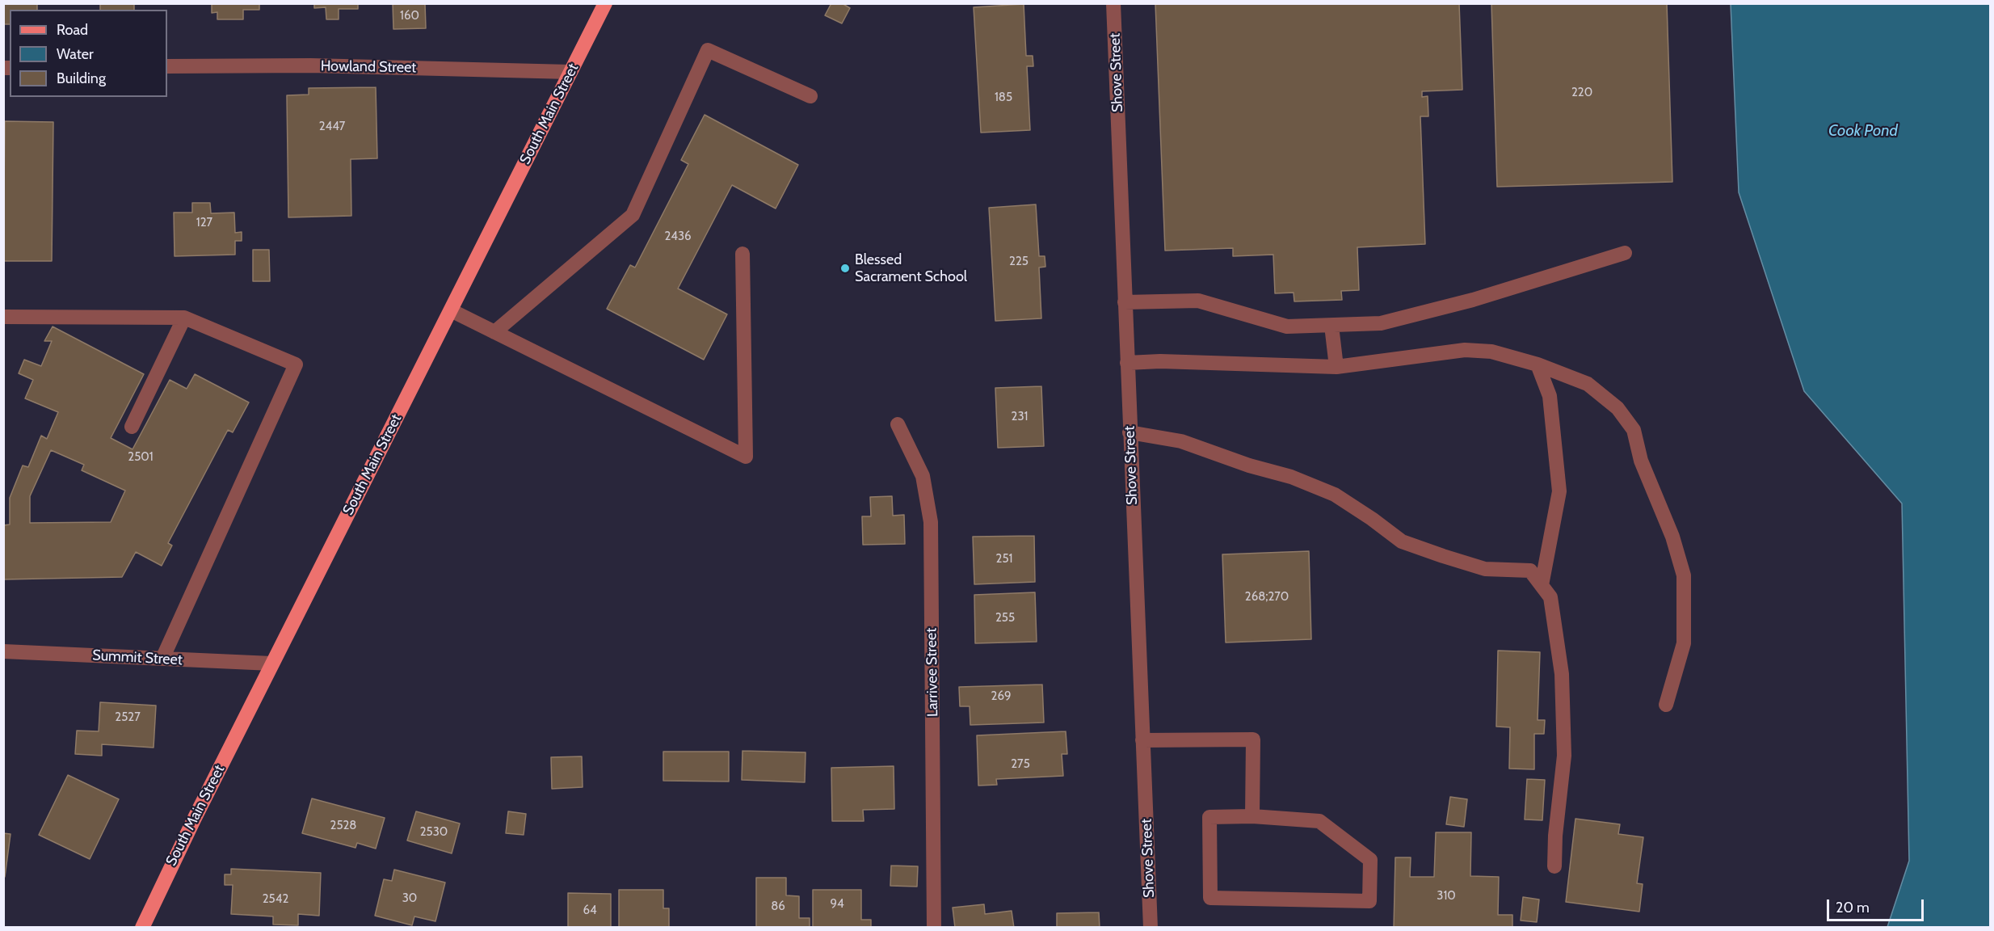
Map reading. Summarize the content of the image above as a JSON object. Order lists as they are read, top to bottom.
{
  "streets": {
    "main road": ["South Main Street"],
    "street": [
      "Howland Street",
      "Shove Street",
      "Summit Street",
      "Larrivee Street"
    ]
  },
  "crossings": [
    ["Howland Street", "South Main Street"],
    ["South Main Street", "Summit Street"]
  ],
  "water": ["Cook Pond"],
  "places": ["Blessed Sacrament School"],
  "house_numbers": [
    "160",
    "220",
    "185",
    "2447",
    "127",
    "2436",
    "225",
    "231",
    "2501",
    "251",
    "268;270",
    "255",
    "269",
    "2527",
    "275",
    "2528",
    "2530",
    "310",
    "30",
    "2542",
    "94",
    "86",
    "64"
  ],
  "legend": ["Road", "Water", "Building"],
  "scale_bar": "20 m"
}
